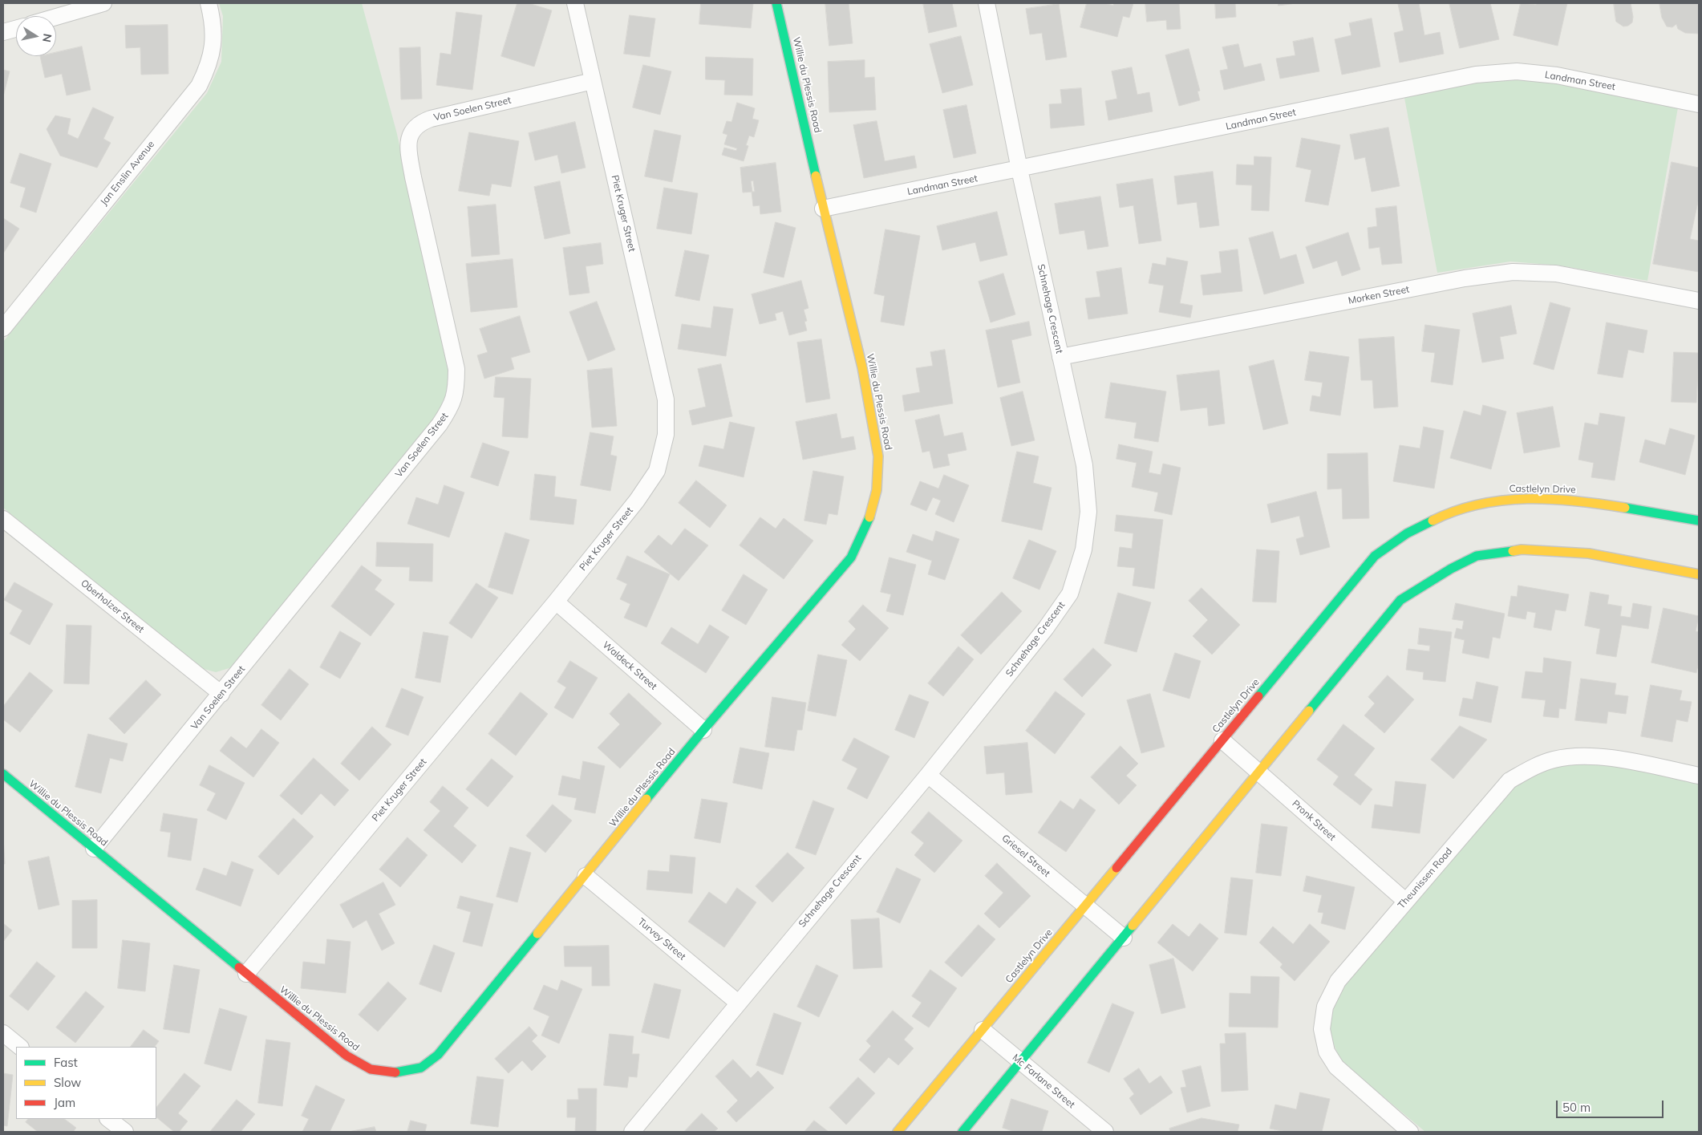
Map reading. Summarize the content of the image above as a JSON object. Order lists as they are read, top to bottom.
{
  "streets": {
    "street": [
      "Landman Street",
      "Willie du Plessis Road",
      "Van Soelen Street",
      "Jan Enslin Avenue",
      "Piet Kruger Street",
      "Morken Street",
      "Schnehage Crescent",
      "Castlelyn Drive",
      "Oberholzer Street",
      "Waldeck Street",
      "Pronk Street",
      "Griesel Street",
      "Theunissen Road",
      "Turvey Street",
      "Mc Farlane Street"
    ]
  },
  "crossings": [
    ["Landman Street", "Willie du Plessis Road"],
    ["Landman Street", "Schnehage Crescent"],
    ["Willie du Plessis Road", "Van Soelen Street"],
    ["Willie du Plessis Road", "Piet Kruger Street"],
    ["Willie du Plessis Road", "Waldeck Street"],
    ["Willie du Plessis Road", "Turvey Street"],
    ["Van Soelen Street", "Piet Kruger Street"],
    ["Van Soelen Street", "Oberholzer Street"],
    ["Piet Kruger Street", "Waldeck Street"],
    ["Morken Street", "Schnehage Crescent"],
    ["Schnehage Crescent", "Griesel Street"],
    ["Schnehage Crescent", "Turvey Street"],
    ["Castlelyn Drive", "Pronk Street"],
    ["Castlelyn Drive", "Griesel Street"],
    ["Castlelyn Drive", "Mc Farlane Street"],
    ["Pronk Street", "Theunissen Road"]
  ],
  "legend": ["Fast", "Slow", "Jam"],
  "scale_bar": "50 m",
  "north": "right"
}
